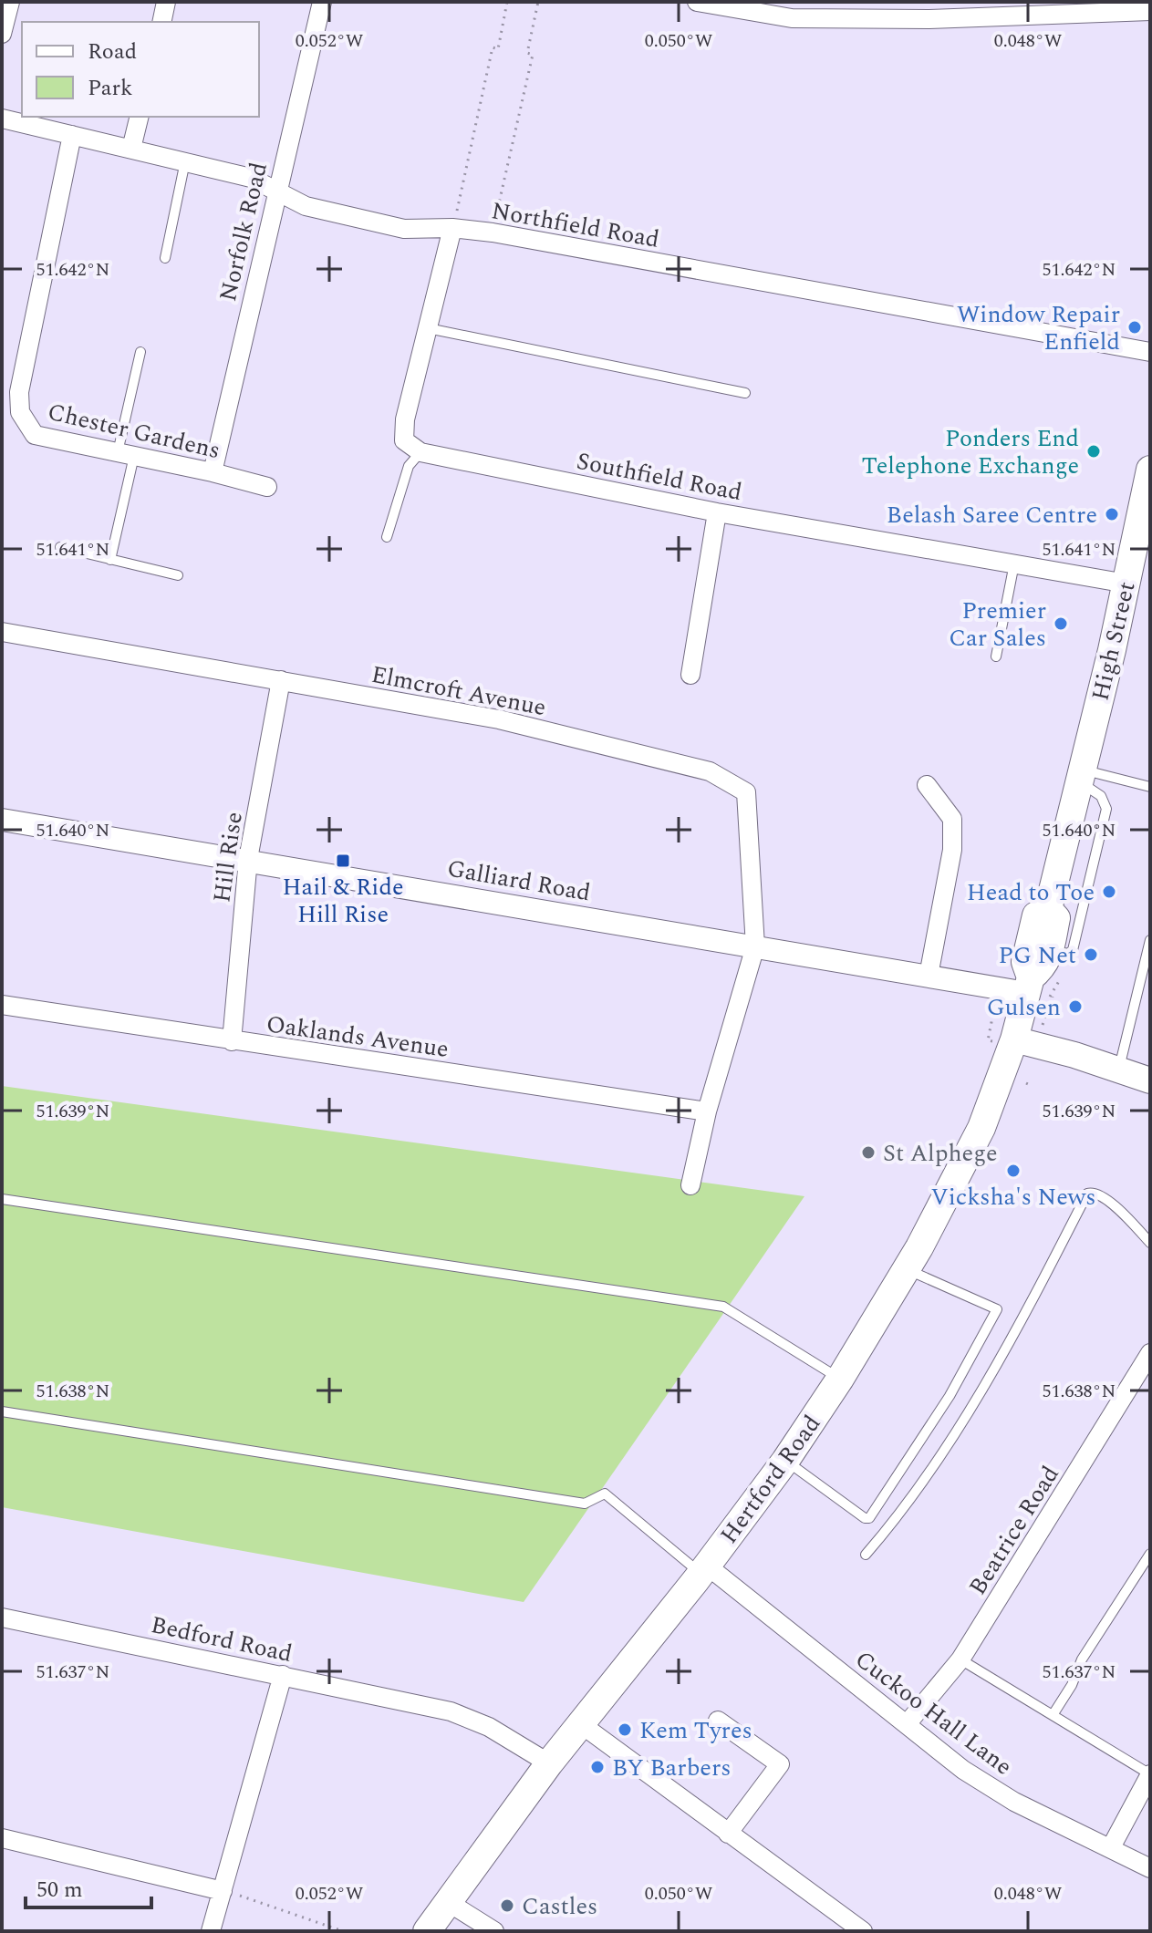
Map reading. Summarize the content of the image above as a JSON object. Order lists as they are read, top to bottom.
{
  "streets": {
    "main road": ["High Street", "Hertford Road"],
    "street": [
      "Northfield Road",
      "Norfolk Road",
      "Chester Gardens",
      "Southfield Road",
      "Elmcroft Avenue",
      "Hill Rise",
      "Galliard Road",
      "Oaklands Avenue",
      "Beatrice Road",
      "Bedford Road",
      "Cuckoo Hall Lane"
    ]
  },
  "crossings": [
    ["Northfield Road", "Norfolk Road"],
    ["Northfield Road", "Chester Gardens"],
    ["Norfolk Road", "Chester Gardens"],
    ["Southfield Road", "High Street"],
    ["High Street", "Hertford Road"],
    ["Elmcroft Avenue", "Hill Rise"],
    ["Elmcroft Avenue", "Galliard Road"],
    ["Elmcroft Avenue", "Oaklands Avenue"],
    ["Hill Rise", "Galliard Road"],
    ["Hill Rise", "Oaklands Avenue"],
    ["Galliard Road", "Hertford Road"],
    ["Hertford Road", "Bedford Road"],
    ["Hertford Road", "Cuckoo Hall Lane"],
    ["Beatrice Road", "Cuckoo Hall Lane"]
  ],
  "places": {
    "other": [
      "Window Repair Enfield",
      "Ponders End Telephone Exchange",
      "Belash Saree Centre",
      "Premier Car Sales",
      "Head to Toe",
      "PG Net",
      "Gulsen",
      "St Alphege",
      "Vicksha's News",
      "Kem Tyres",
      "BY Barbers",
      "Castles"
    ],
    "transit": ["Hail & Ride Hill Rise"]
  },
  "legend": ["Road", "Park"],
  "scale_bar": "50 m",
  "coordinates": [
    "0.052°W",
    "0.050°W",
    "0.048°W",
    "51.642°N",
    "51.641°N",
    "51.640°N",
    "51.639°N",
    "51.638°N",
    "51.637°N"
  ]
}
